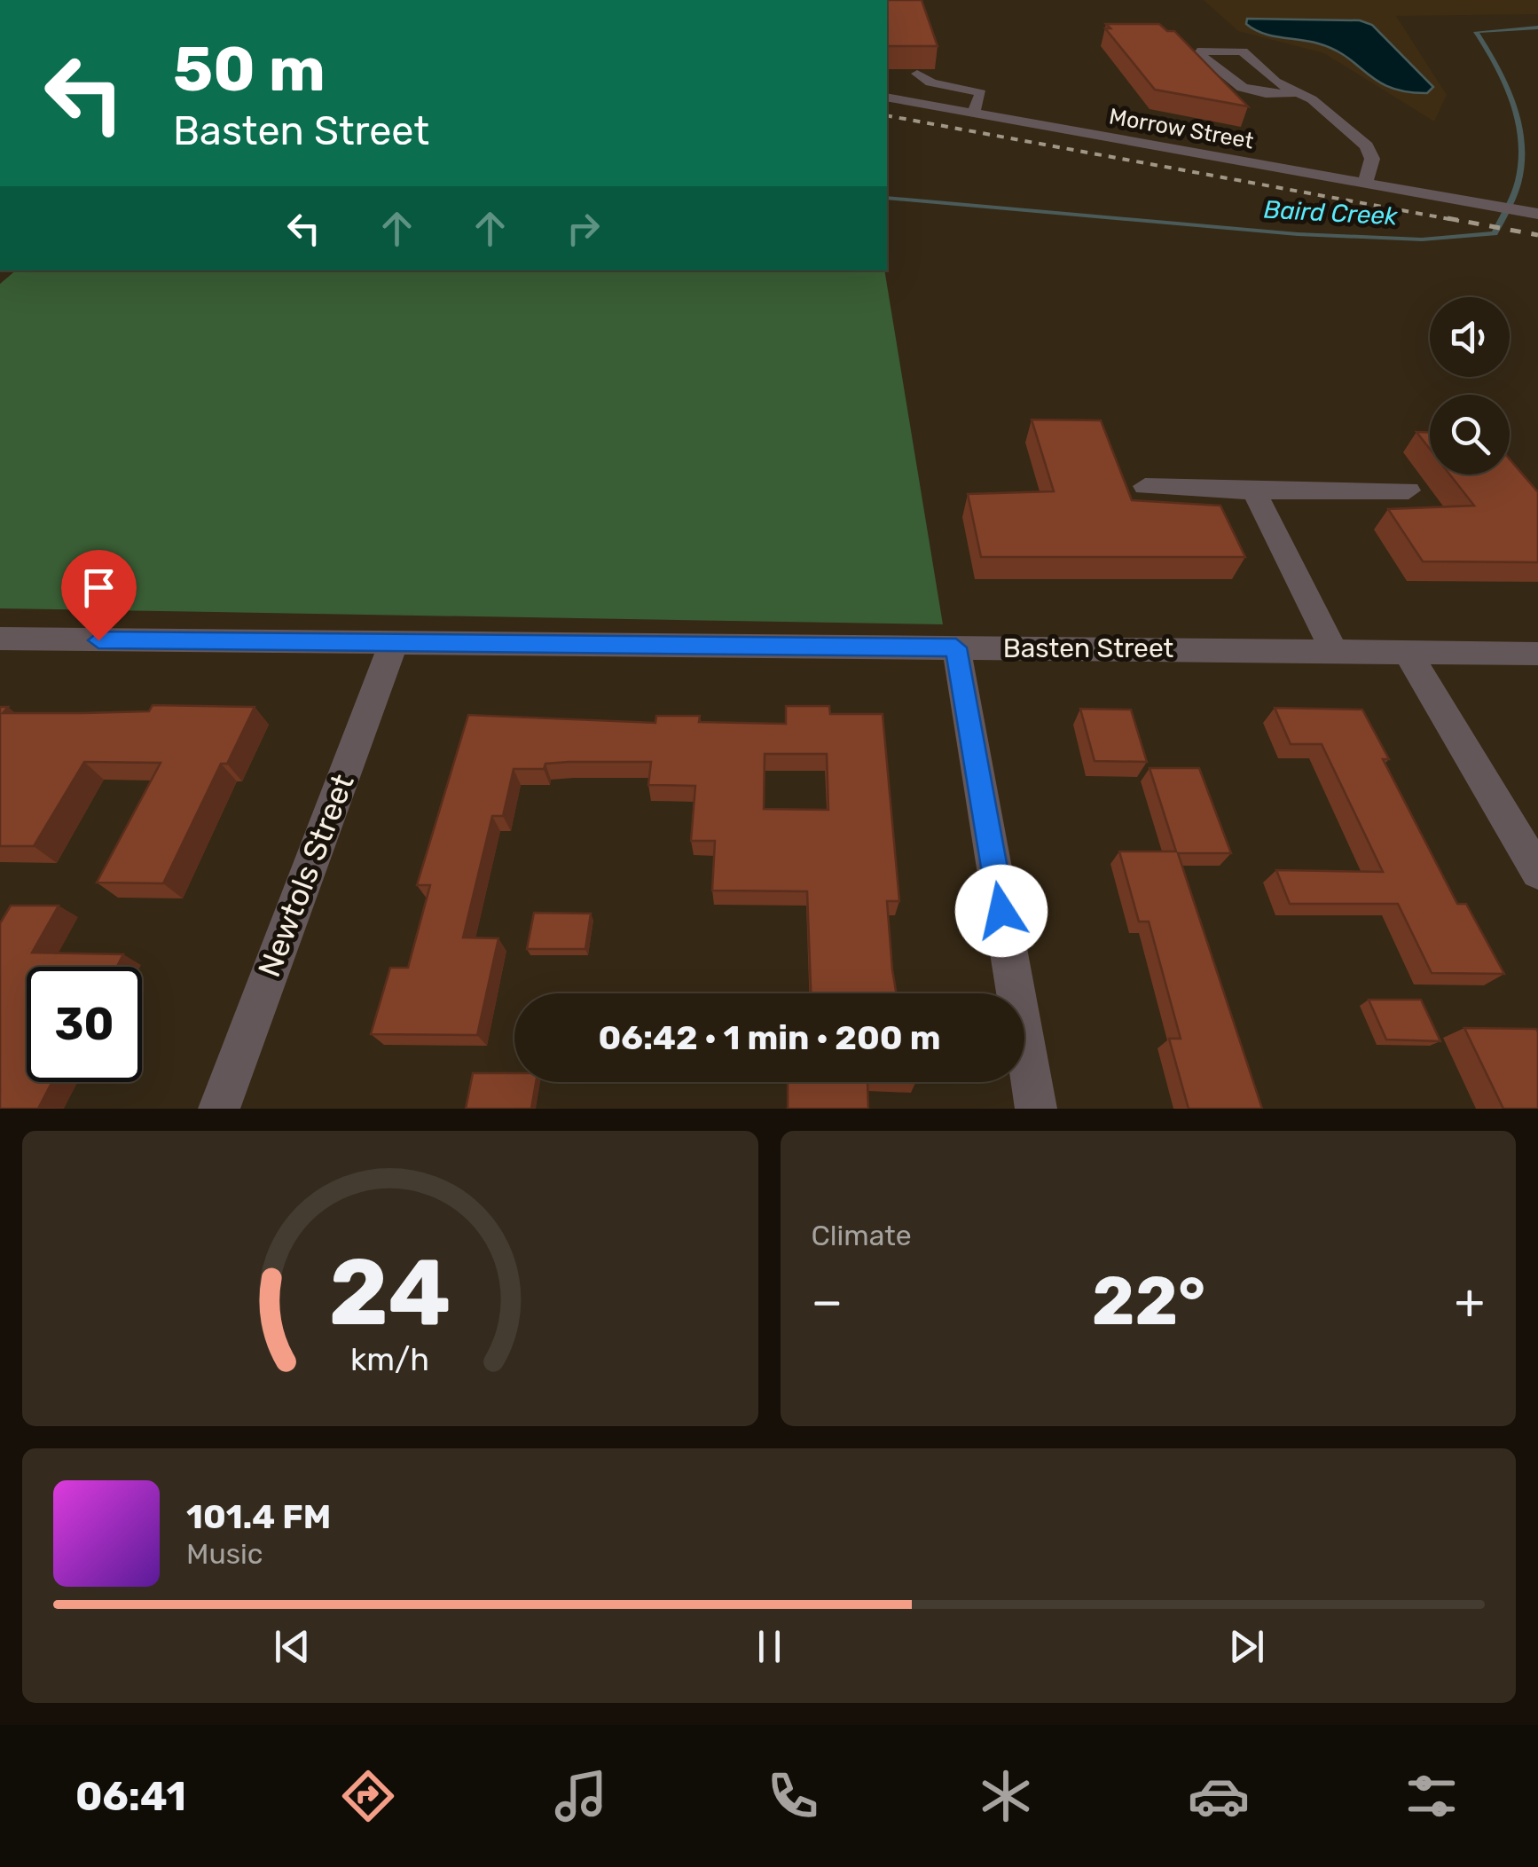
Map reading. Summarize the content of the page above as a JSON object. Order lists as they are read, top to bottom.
{
  "streets": {
    "street": ["Morrow Street", "Basten Street", "Newtols Street"]
  },
  "crossings": [
    ["Basten Street", "Newtols Street"]
  ],
  "water": ["Baird Creek"],
  "page": {
    "turn": ["50 m", "Basten Street"],
    "limit": "30",
    "trip": "06:42 · 1 min · 200 m",
    "tile": "Climate",
    "heat": ["−", "22°", "+"],
    "song": ["101.4 FM", "Music"],
    "tabs": "06:41",
    "gauge": ["24", "km/h"]
  }
}
